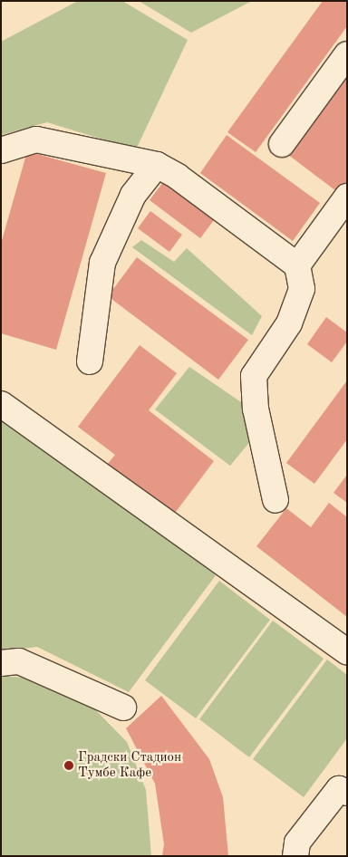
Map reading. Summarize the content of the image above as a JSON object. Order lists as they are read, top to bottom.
{
  "places": ["Градски Стадион Тумбе Кафе"]
}
